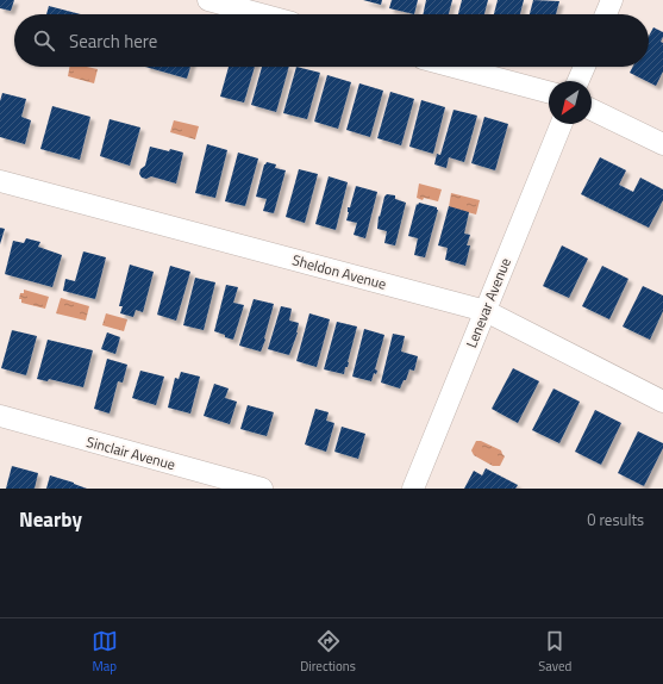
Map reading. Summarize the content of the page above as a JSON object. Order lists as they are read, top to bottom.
{
  "streets": {
    "street": ["Sheldon Avenue", "Lenevar Avenue", "Sinclair Avenue"]
  },
  "crossings": [
    ["Sheldon Avenue", "Lenevar Avenue"]
  ],
  "north": "bottom left",
  "page": {
    "search": "Search here",
    "heading": ["Nearby", "0 results"],
    "nav": ["Map", "Directions", "Saved"]
  }
}
